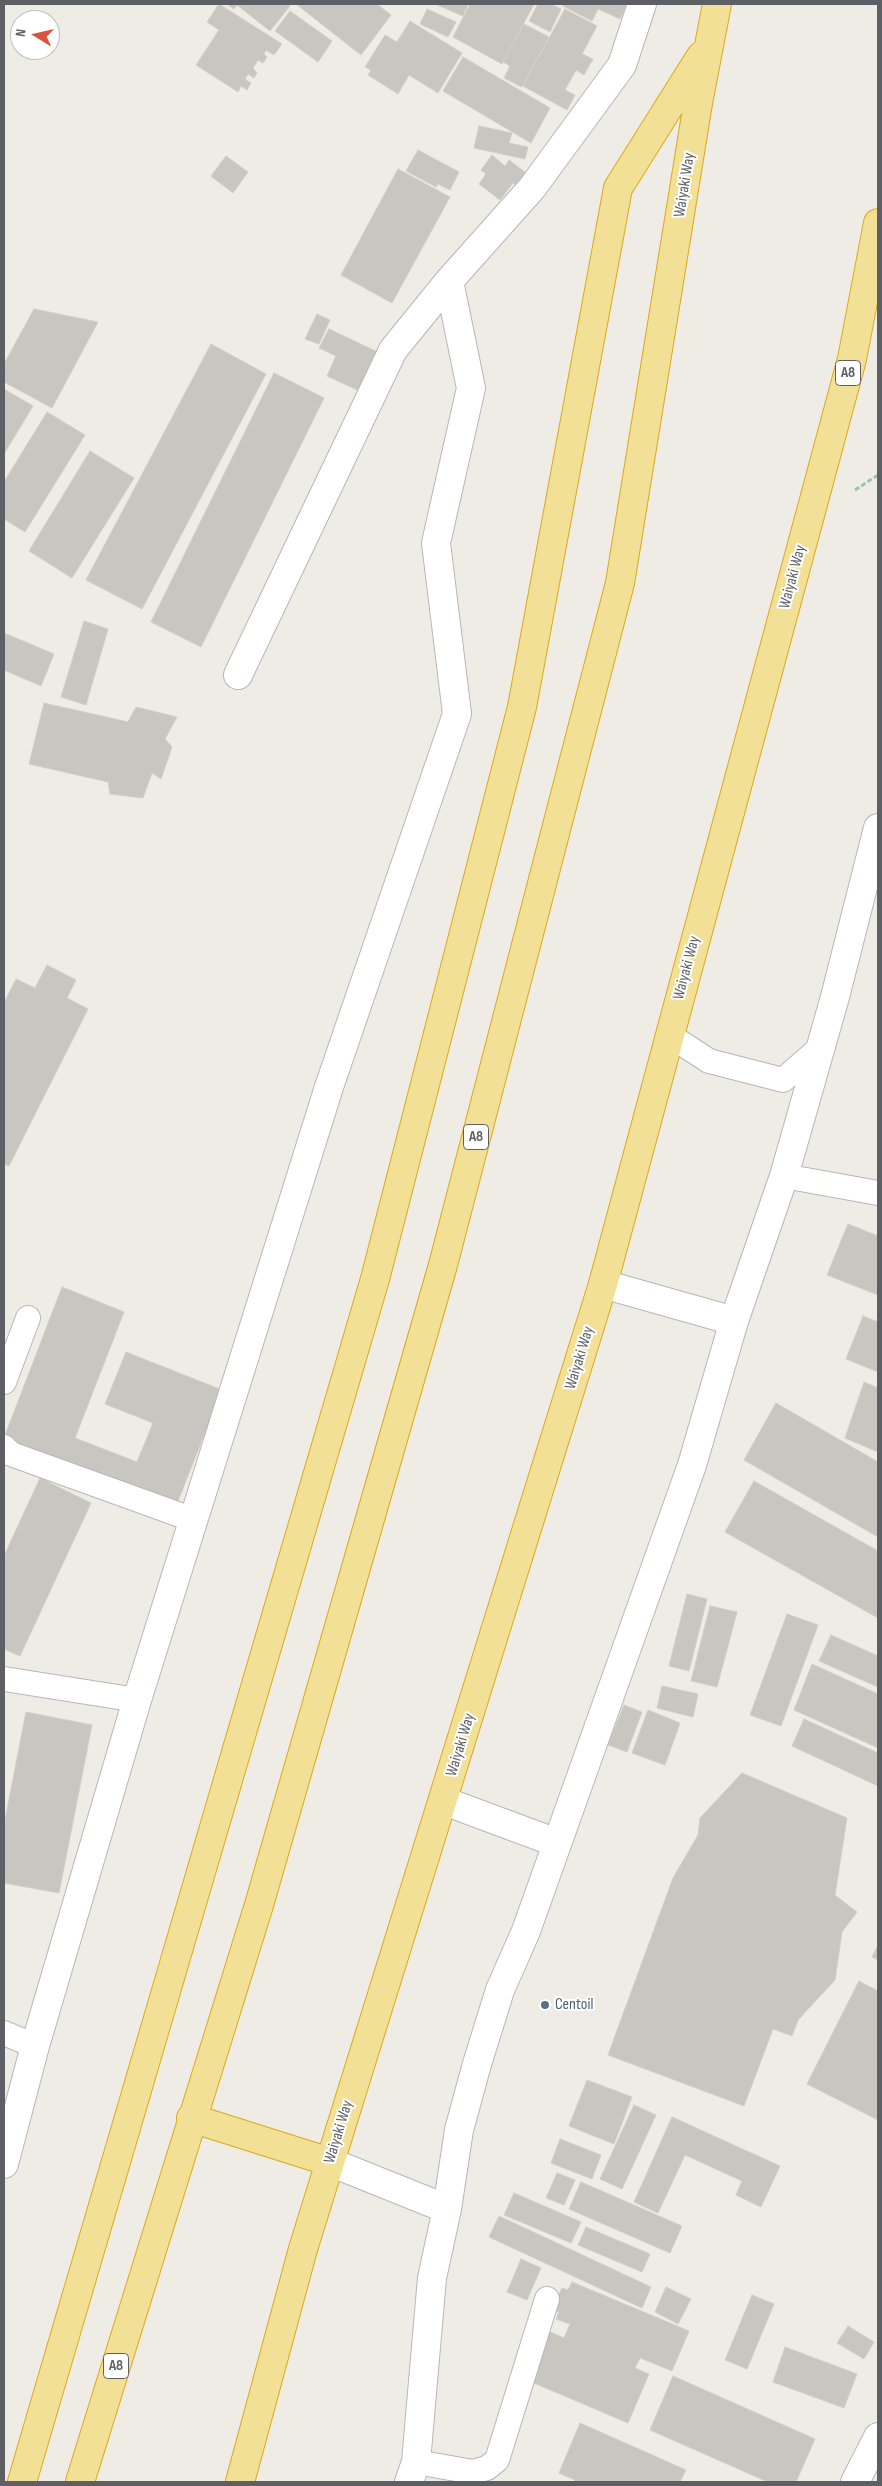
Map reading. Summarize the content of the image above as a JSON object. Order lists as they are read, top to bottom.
{
  "streets": {
    "highway": ["Waiyaki Way", "A8"]
  },
  "places": ["Centoil"],
  "north": "left"
}
